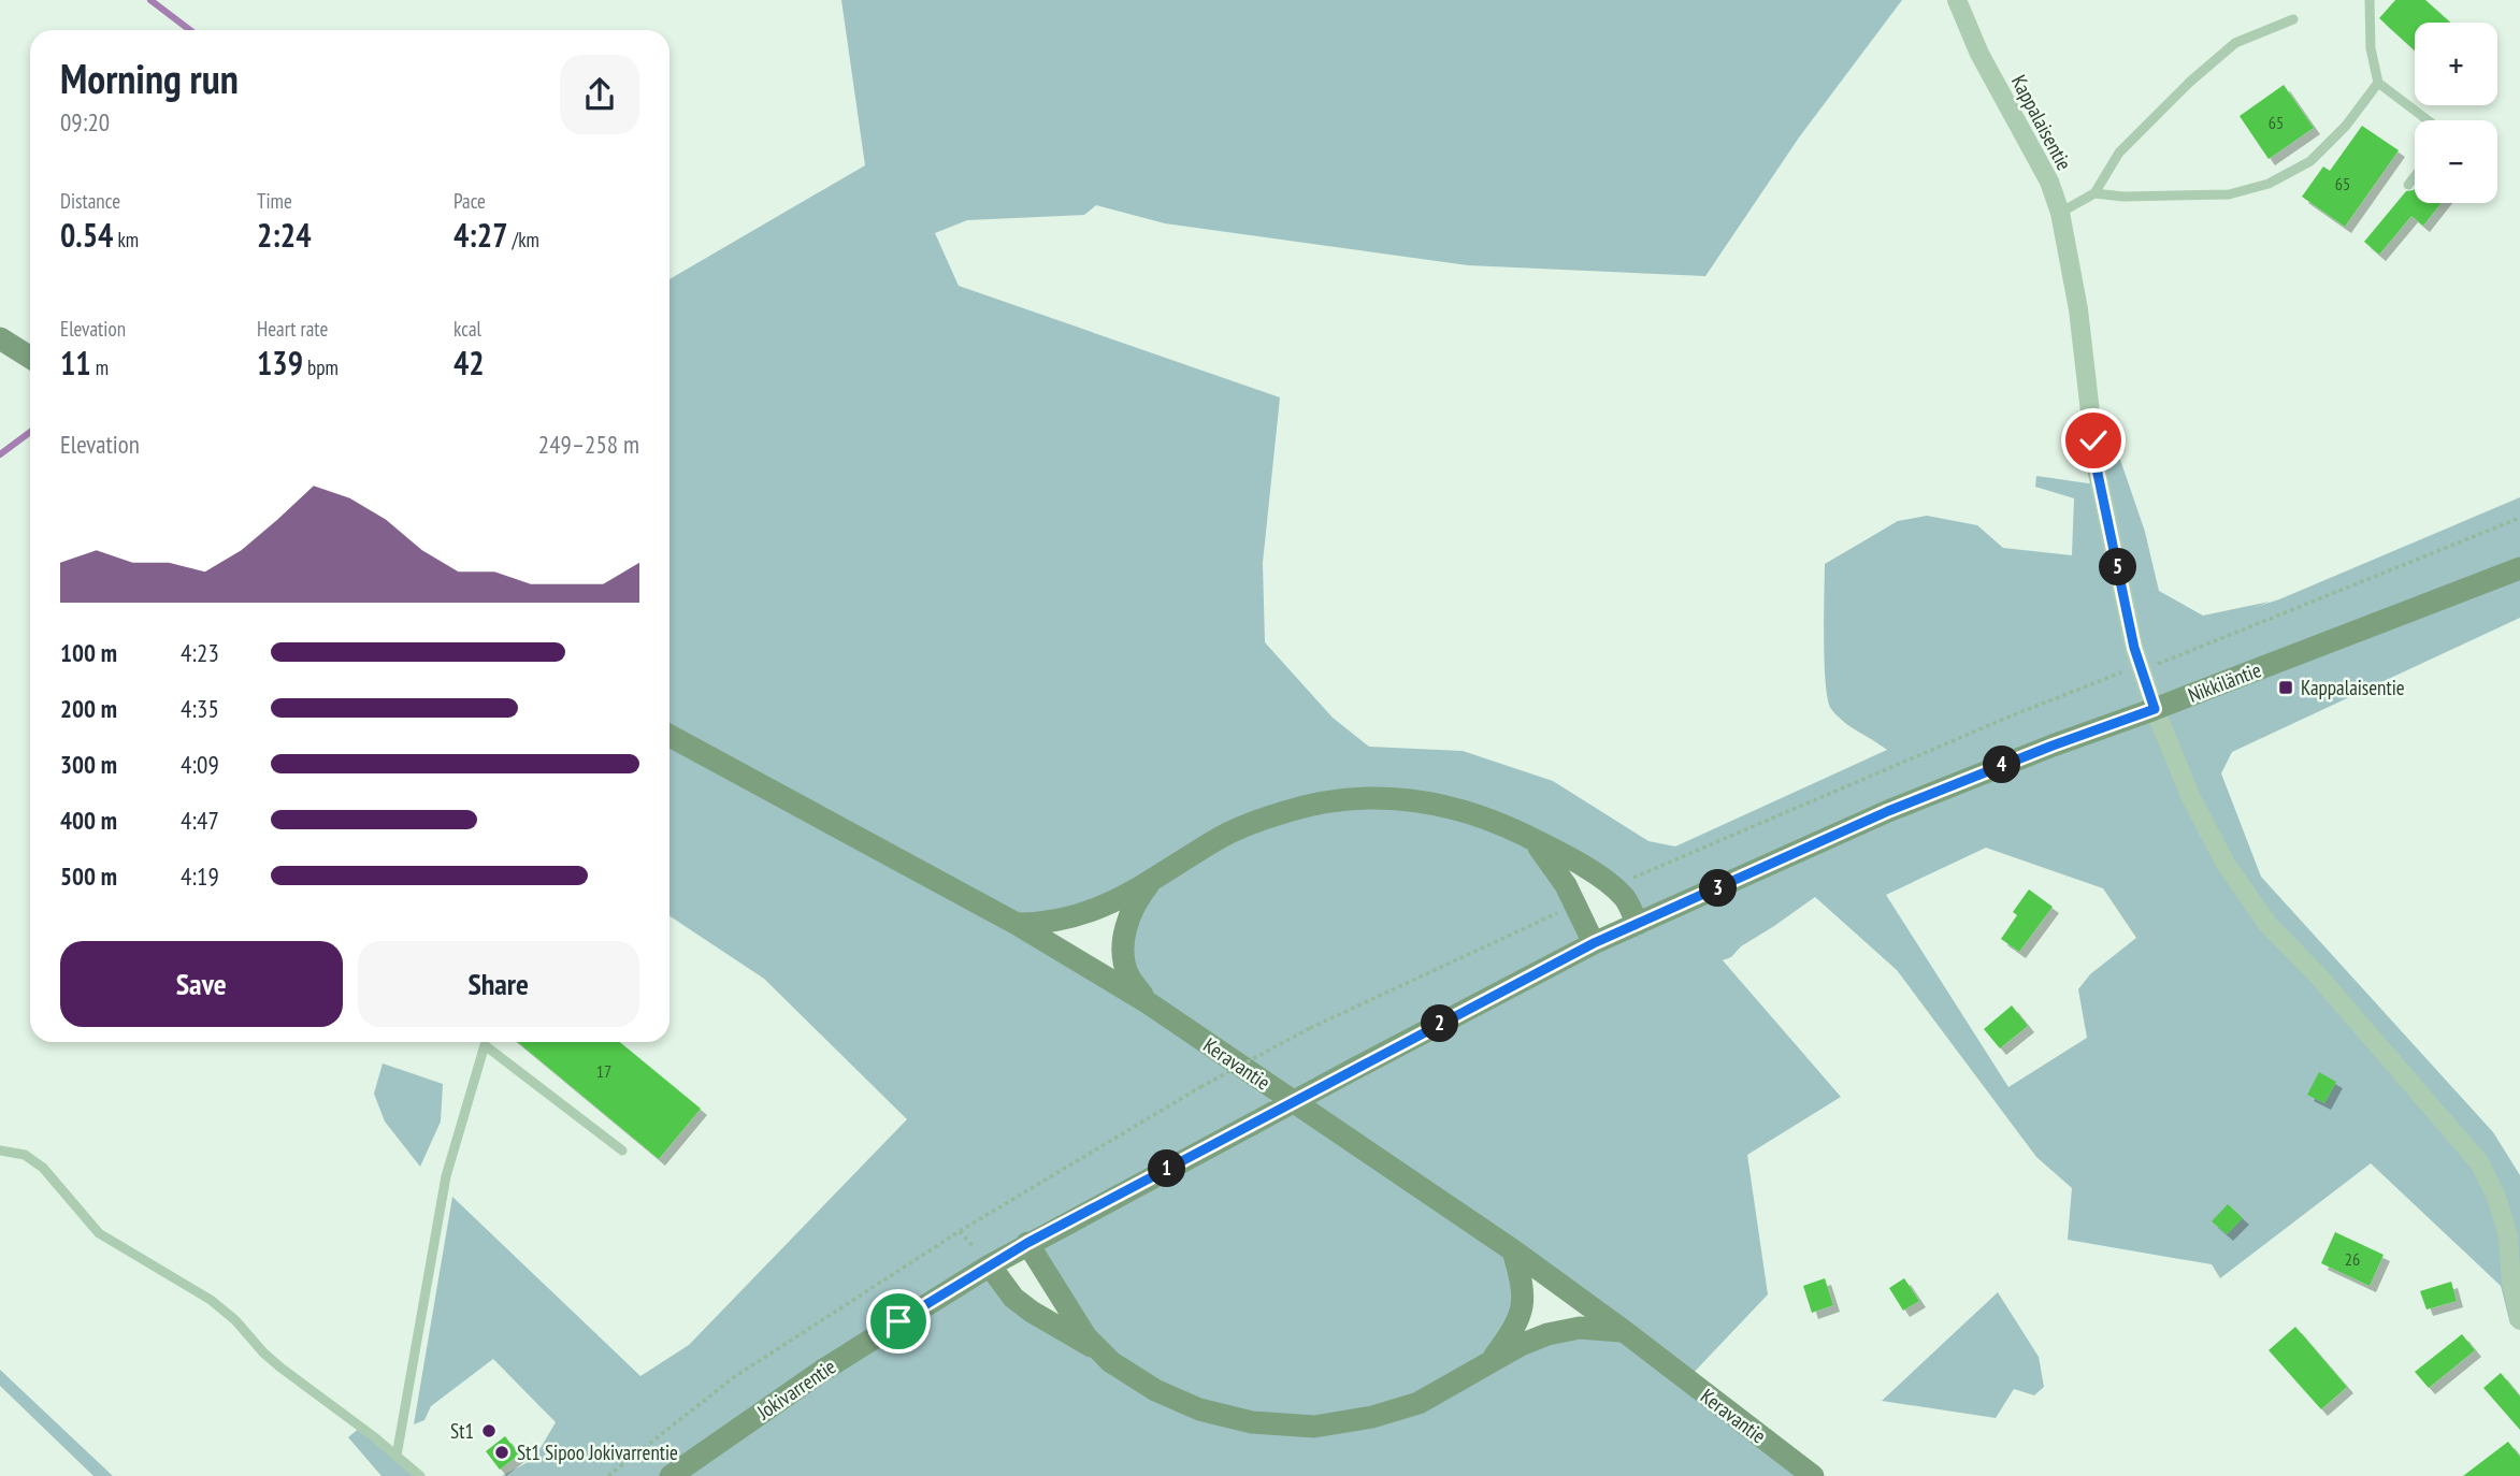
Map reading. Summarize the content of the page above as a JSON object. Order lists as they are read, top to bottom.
{
  "streets": {
    "main road": ["Nikkiläntie", "Keravantie", "Jokivarrentie"],
    "street": ["Kappalaisentie"]
  },
  "crossings": [
    ["Kappalaisentie", "Nikkiläntie"],
    ["Nikkiläntie", "Jokivarrentie"]
  ],
  "places": {
    "transit": ["Kappalaisentie"],
    "other": ["St1", "St1 Sipoo Jokivarrentie"]
  },
  "house_numbers": [
    "65",
    "65",
    "17",
    "26"
  ],
  "page": {
    "map_buttons": ["+", "−"],
    "heading": ["Morning run", "09:20"],
    "stats": [
      ["Distance", "0.54 km"],
      ["Time", "2:24"],
      ["Pace", "4:27 /km"],
      ["Elevation", "11 m"],
      ["Heart rate", "139 bpm"],
      ["kcal", "42"]
    ],
    "chart": ["Elevation", "249–258 m"],
    "pins": [
      "5",
      "4",
      "3",
      "2",
      "1"
    ],
    "list": [
      {
        "name": "100 m",
        "note": "4:23"
      },
      {
        "name": "200 m",
        "note": "4:35"
      },
      {
        "name": "300 m",
        "note": "4:09"
      },
      {
        "name": "400 m",
        "note": "4:47"
      },
      {
        "name": "500 m",
        "note": "4:19"
      }
    ],
    "buttons": ["Save", "Share"]
  }
}
